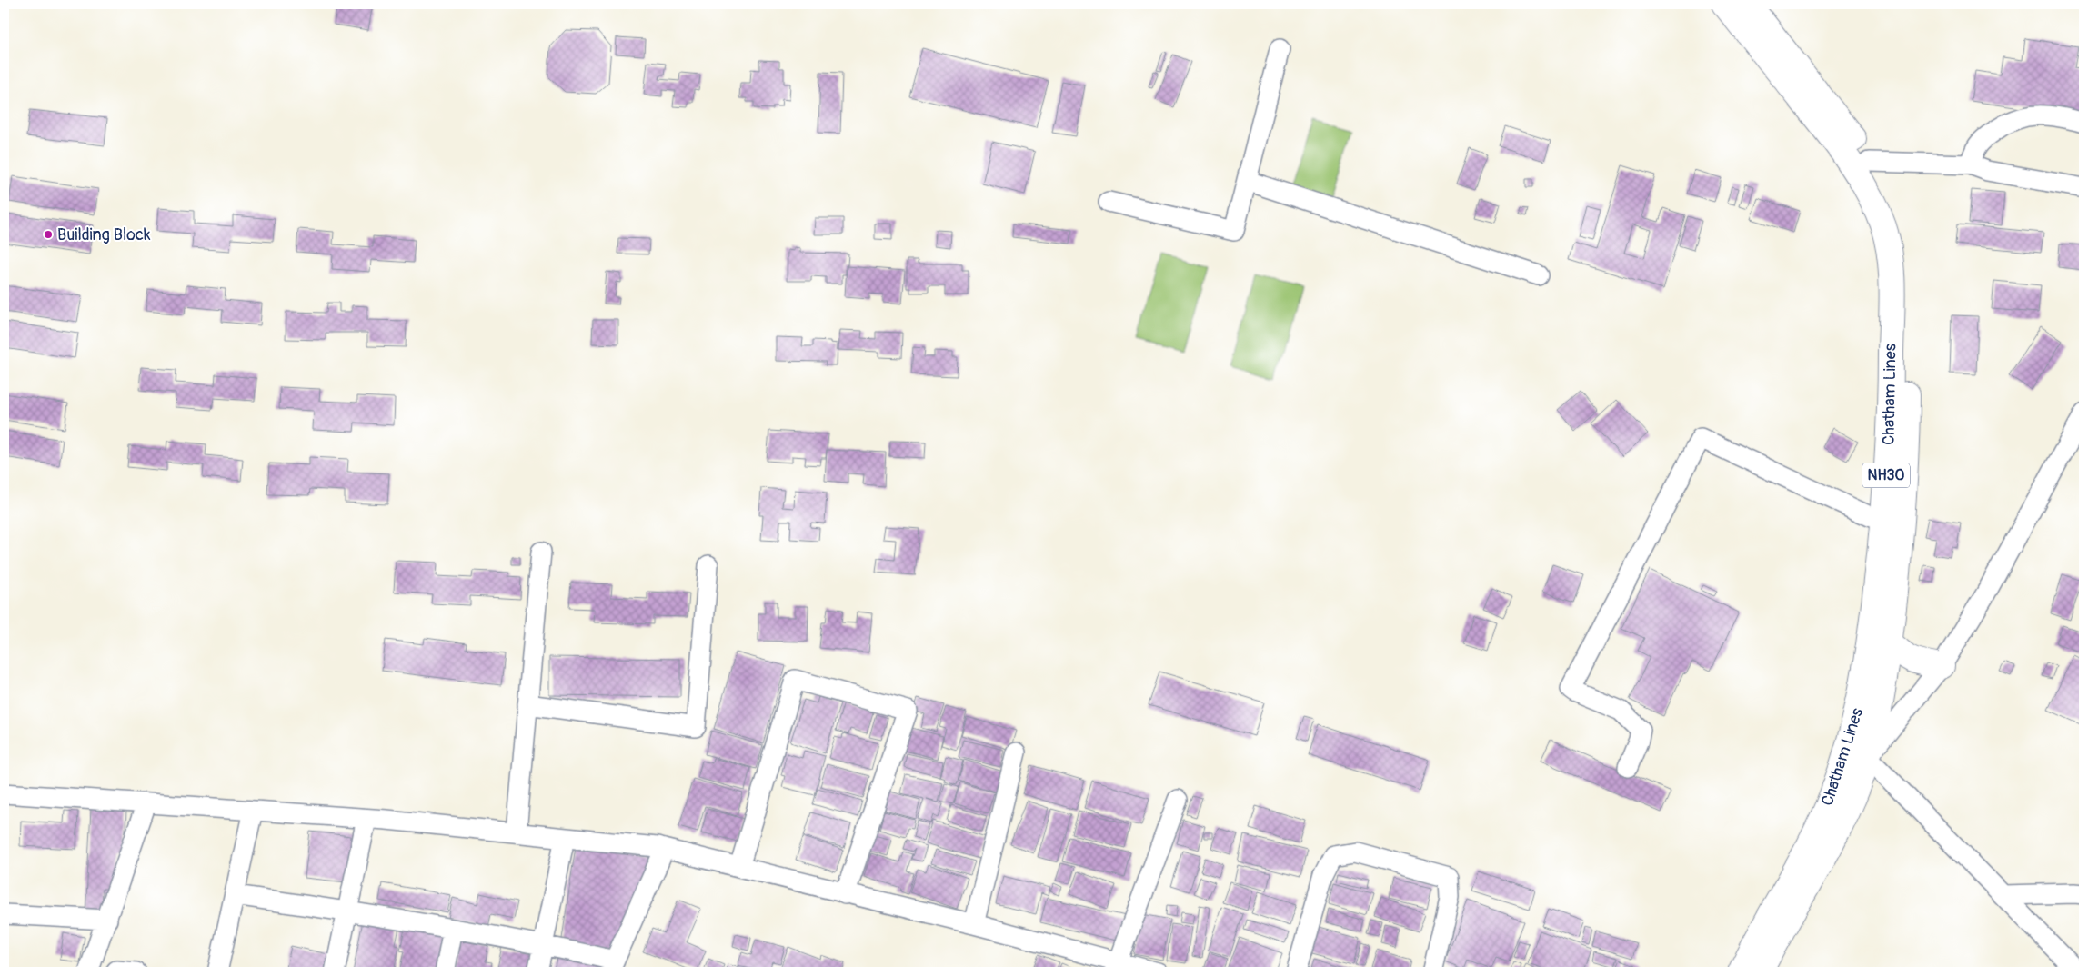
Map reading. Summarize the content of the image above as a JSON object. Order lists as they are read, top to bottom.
{
  "streets": {
    "highway": ["Chatham Lines", "NH30"]
  },
  "places": ["Building Block"]
}
